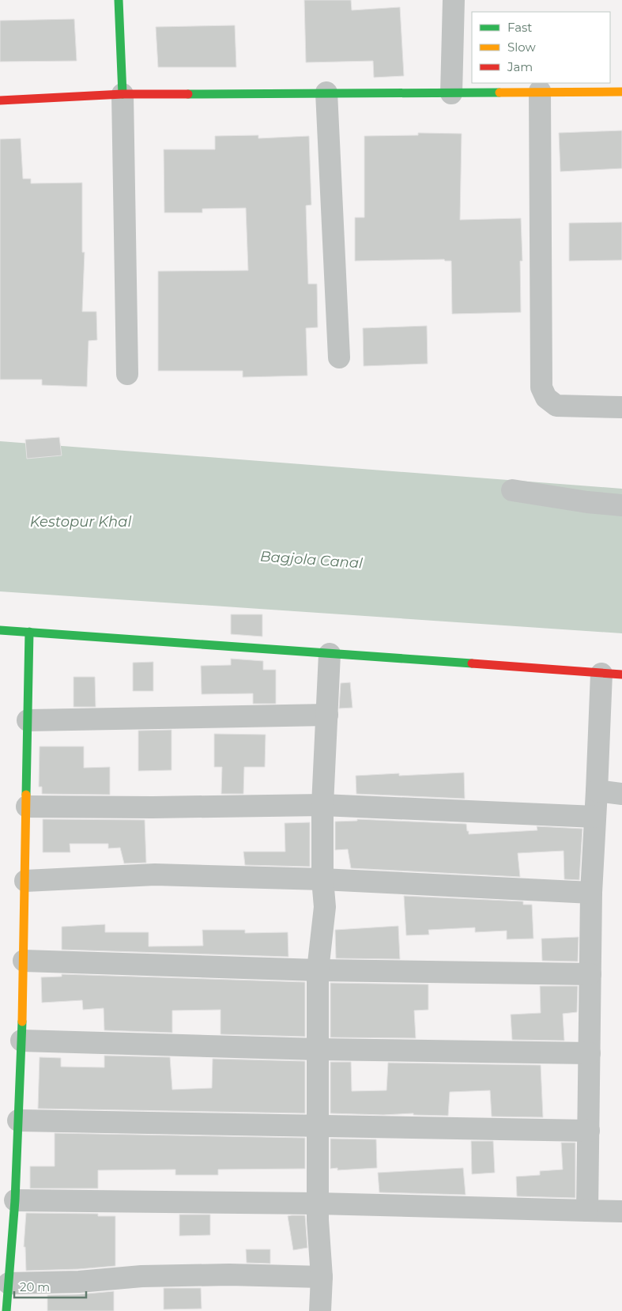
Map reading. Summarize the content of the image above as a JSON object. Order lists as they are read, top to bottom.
{
  "water": ["Kestopur Khal", "Bagjola Canal"],
  "legend": ["Fast", "Slow", "Jam"],
  "scale_bar": "20 m"
}
